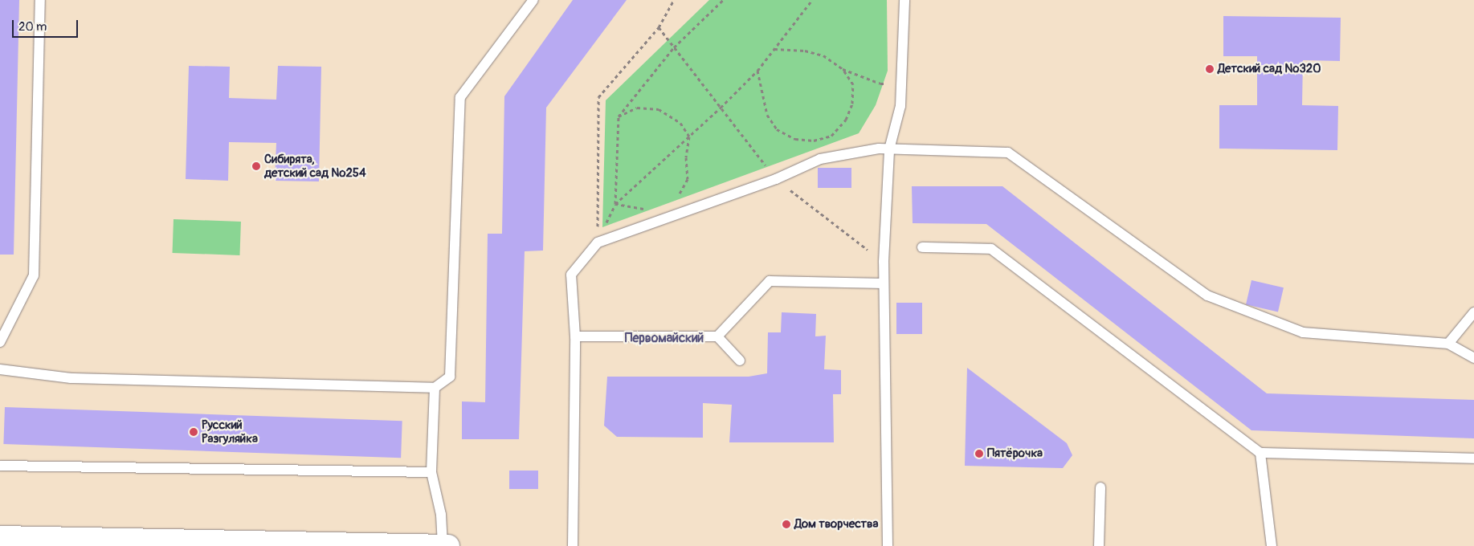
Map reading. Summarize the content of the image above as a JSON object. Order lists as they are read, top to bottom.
{
  "districts": ["Первомайский"],
  "places": [
    "Детский сад №320",
    "Сибирята, детский сад №254",
    "Русский Разгуляйка",
    "Пятёрочка",
    "Дом творчества"
  ],
  "scale_bar": "20 m"
}
